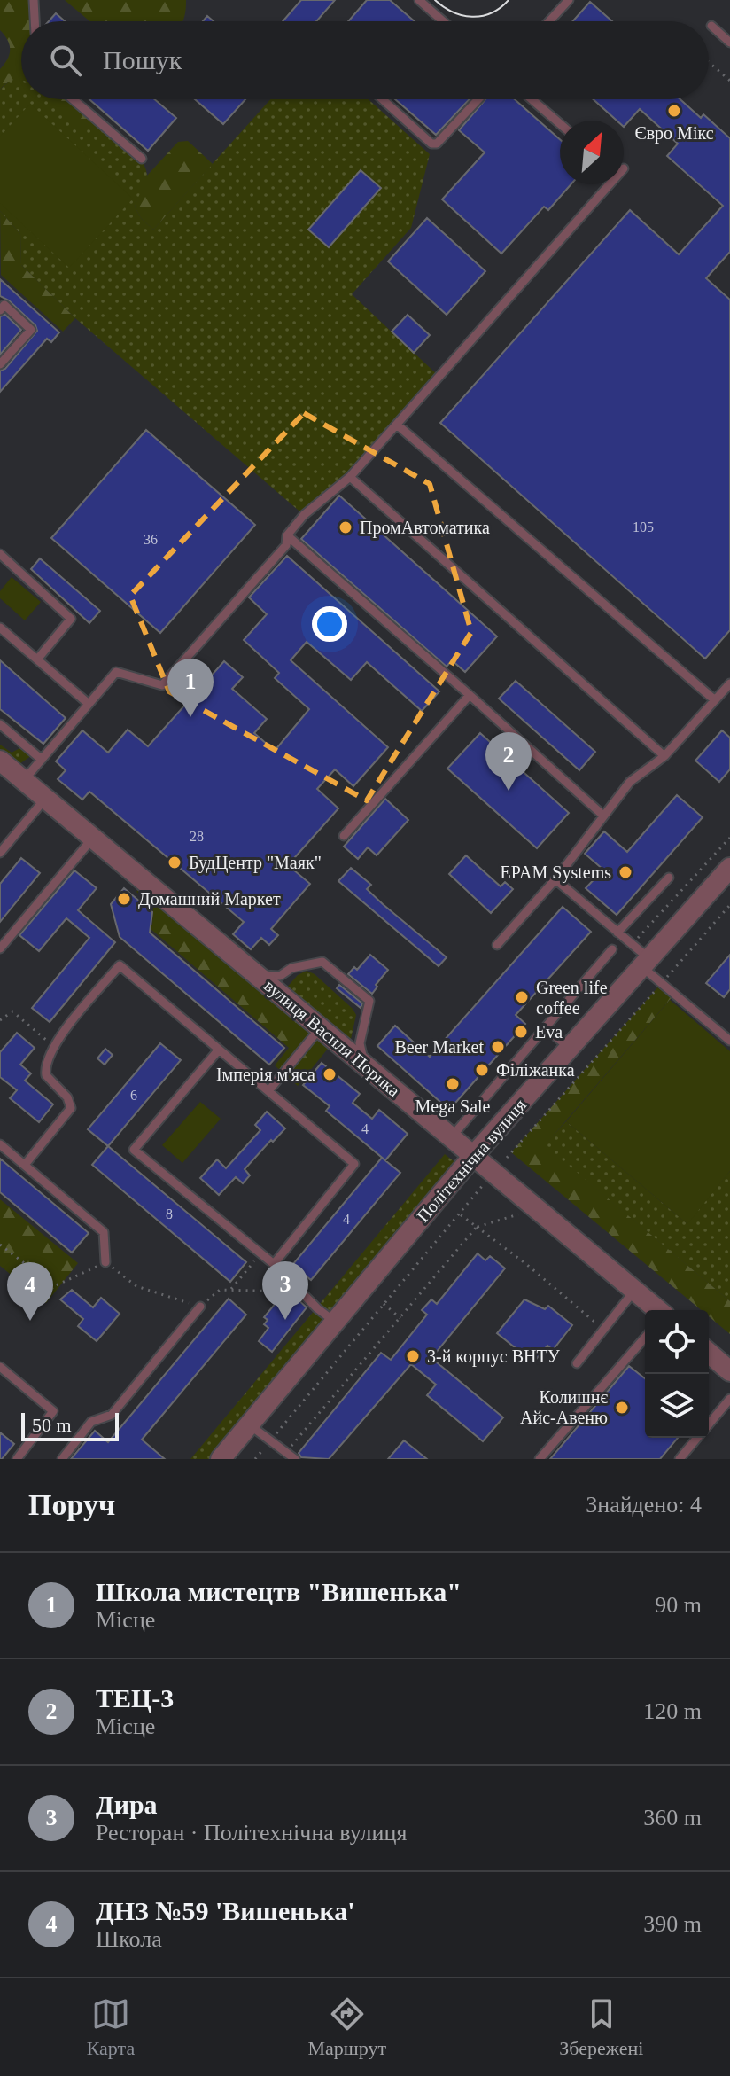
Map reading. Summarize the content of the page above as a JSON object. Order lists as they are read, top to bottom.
{
  "streets": {
    "street": ["вулиця Василя Порика", "Політехнічна вулиця"]
  },
  "crossings": [
    ["вулиця Василя Порика", "Політехнічна вулиця"]
  ],
  "places": [
    "Євро Мікс",
    "ПромАвтоматика",
    "БудЦентр \"Маяк\"",
    "EPAM Systems",
    "Домашний Маркет",
    "Green life coffee",
    "Eva",
    "Beer Market",
    "Філіжанка",
    "Імперія м'яса",
    "Mega Sale",
    "3-й корпус ВНТУ",
    "Колишнє Айс-Авеню"
  ],
  "house_numbers": [
    "105",
    "36",
    "28",
    "6",
    "4",
    "8",
    "4"
  ],
  "scale_bar": "50 m",
  "north": "top right",
  "page": {
    "search": "Пошук",
    "pins": [
      "1",
      "2",
      "3",
      "4"
    ],
    "scale": "50 m",
    "heading": ["Поруч", "Знайдено: 4"],
    "list": [
      {
        "mark": "1",
        "name": "Школа мистецтв \"Вишенька\"",
        "note": "Місце",
        "value": "90 m"
      },
      {
        "mark": "2",
        "name": "ТЕЦ-3",
        "note": "Місце",
        "value": "120 m"
      },
      {
        "mark": "3",
        "name": "Дира",
        "note": "Ресторан · Політехнічна вулиця",
        "value": "360 m"
      },
      {
        "mark": "4",
        "name": "ДНЗ №59 'Вишенька'",
        "note": "Школа",
        "value": "390 m"
      }
    ],
    "nav": ["Карта", "Маршрут", "Збережені"]
  }
}
